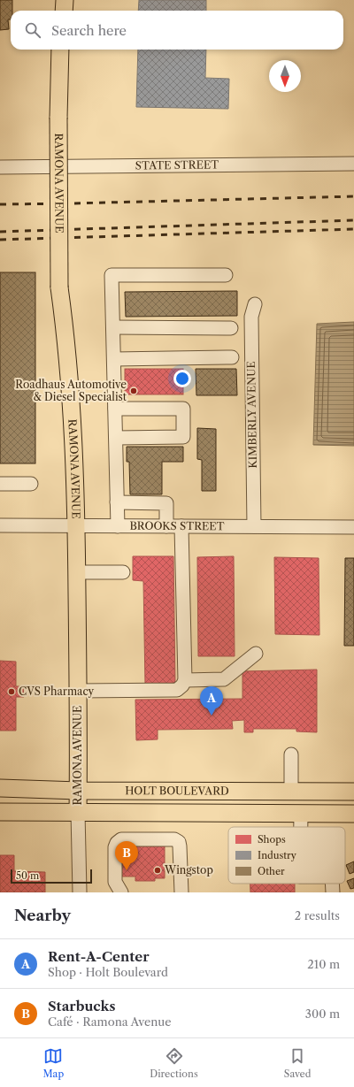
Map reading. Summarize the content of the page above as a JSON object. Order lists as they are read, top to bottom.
{
  "streets": {
    "main road": ["RAMONA AVENUE", "HOLT BOULEVARD"],
    "street": ["STATE STREET", "KIMBERLY AVENUE", "BROOKS STREET"]
  },
  "crossings": [
    ["RAMONA AVENUE", "BROOKS STREET"],
    ["RAMONA AVENUE", "HOLT BOULEVARD"],
    ["KIMBERLY AVENUE", "BROOKS STREET"]
  ],
  "places": ["Roadhaus Automotive & Diesel Specialist", "CVS Pharmacy", "Wingstop"],
  "legend": ["Shops", "Industry", "Other"],
  "scale_bar": "50 m",
  "north": "bottom",
  "page": {
    "search": "Search here",
    "pins": ["A", "B"],
    "scale": "50 m",
    "heading": ["Nearby", "2 results"],
    "list": [
      {
        "mark": "A",
        "name": "Rent-A-Center",
        "note": "Shop · Holt Boulevard",
        "value": "210 m"
      },
      {
        "mark": "B",
        "name": "Starbucks",
        "note": "Café · Ramona Avenue",
        "value": "300 m"
      }
    ],
    "nav": ["Map", "Directions", "Saved"]
  }
}
